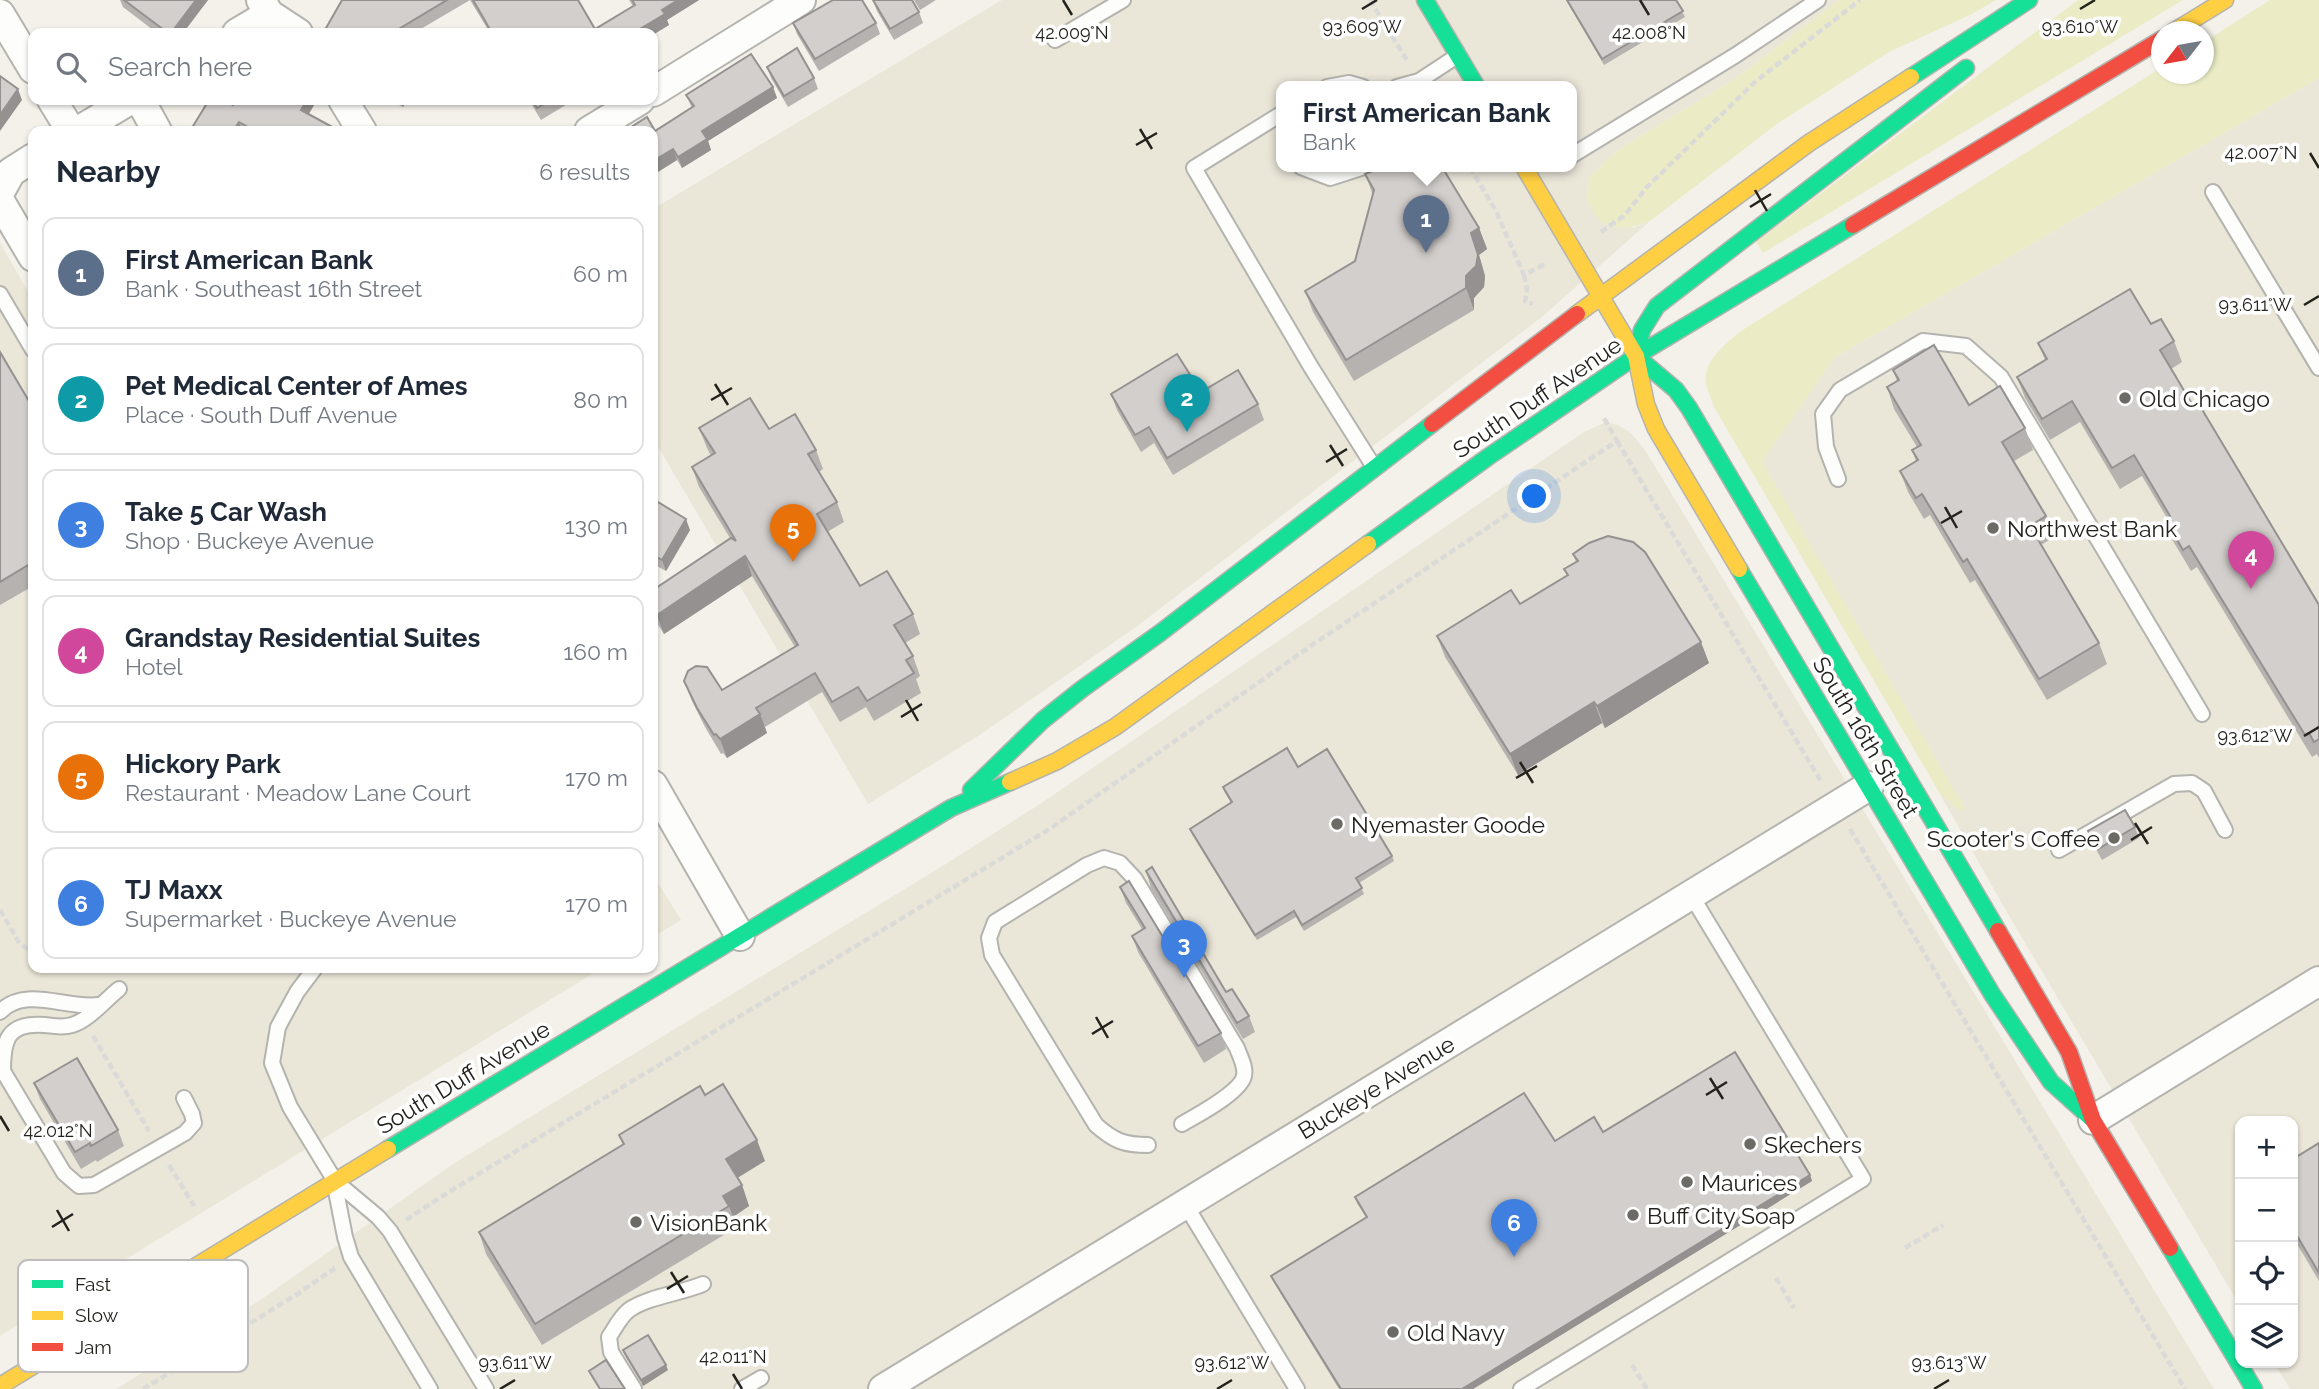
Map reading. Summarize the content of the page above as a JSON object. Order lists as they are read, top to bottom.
{
  "streets": {
    "main road": ["South Duff Avenue", "South 16th Street"],
    "street": ["Buckeye Avenue"]
  },
  "crossings": [
    ["South Duff Avenue", "South 16th Street"],
    ["South 16th Street", "Buckeye Avenue"]
  ],
  "places": [
    "Old Chicago",
    "Northwest Bank",
    "Nyemaster Goode",
    "Scooter's Coffee",
    "Skechers",
    "Maurices",
    "Buff City Soap",
    "VisionBank",
    "Old Navy"
  ],
  "legend": ["Fast", "Slow", "Jam"],
  "north": "bottom left",
  "page": {
    "search": "Search here",
    "popup": ["First American Bank", "Bank"],
    "heading": ["Nearby", "6 results"],
    "pins": [
      "1",
      "2",
      "5",
      "4",
      "3",
      "6"
    ],
    "list": [
      {
        "mark": "1",
        "name": "First American Bank",
        "note": "Bank · Southeast 16th Street",
        "value": "60 m"
      },
      {
        "mark": "2",
        "name": "Pet Medical Center of Ames",
        "note": "Place · South Duff Avenue",
        "value": "80 m"
      },
      {
        "mark": "3",
        "name": "Take 5 Car Wash",
        "note": "Shop · Buckeye Avenue",
        "value": "130 m"
      },
      {
        "mark": "4",
        "name": "Grandstay Residential Suites",
        "note": "Hotel",
        "value": "160 m"
      },
      {
        "mark": "5",
        "name": "Hickory Park",
        "note": "Restaurant · Meadow Lane Court",
        "value": "170 m"
      },
      {
        "mark": "6",
        "name": "TJ Maxx",
        "note": "Supermarket · Buckeye Avenue",
        "value": "170 m"
      }
    ],
    "map_buttons": ["+", "−"]
  },
  "coordinates": [
    "93.609°W",
    "93.610°W",
    "42.009°N",
    "42.008°N",
    "42.007°N",
    "93.611°W",
    "93.612°W",
    "42.012°N",
    "42.011°N",
    "93.613°W"
  ]
}
